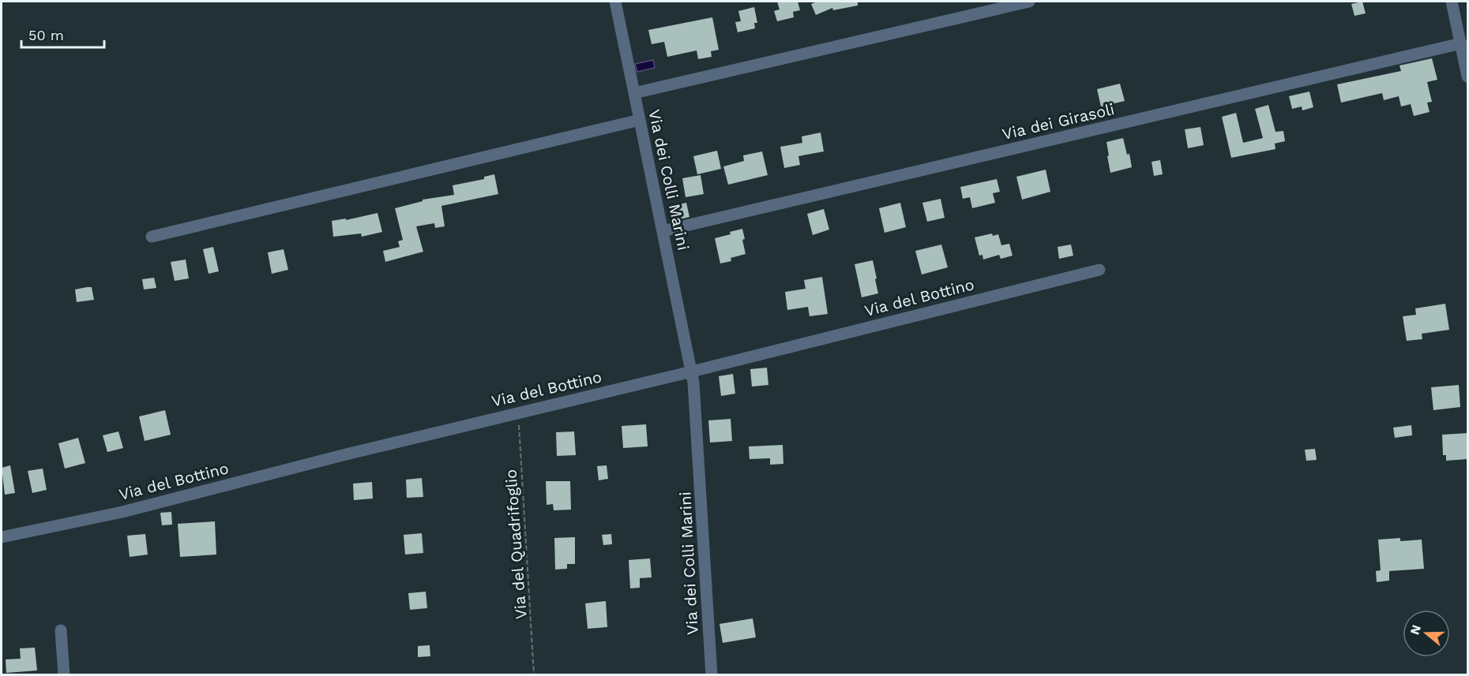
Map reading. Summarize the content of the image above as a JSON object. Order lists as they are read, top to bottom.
{
  "streets": {
    "street": ["Via dei Girasoli", "Via dei Colli Marini", "Via del Bottino"],
    "path": ["Via del Quadrifoglio"]
  },
  "crossings": [
    ["Via dei Girasoli", "Via dei Colli Marini"],
    ["Via dei Colli Marini", "Via del Bottino"],
    ["Via del Bottino", "Via del Quadrifoglio"]
  ],
  "scale_bar": "50 m",
  "north": "left"
}
